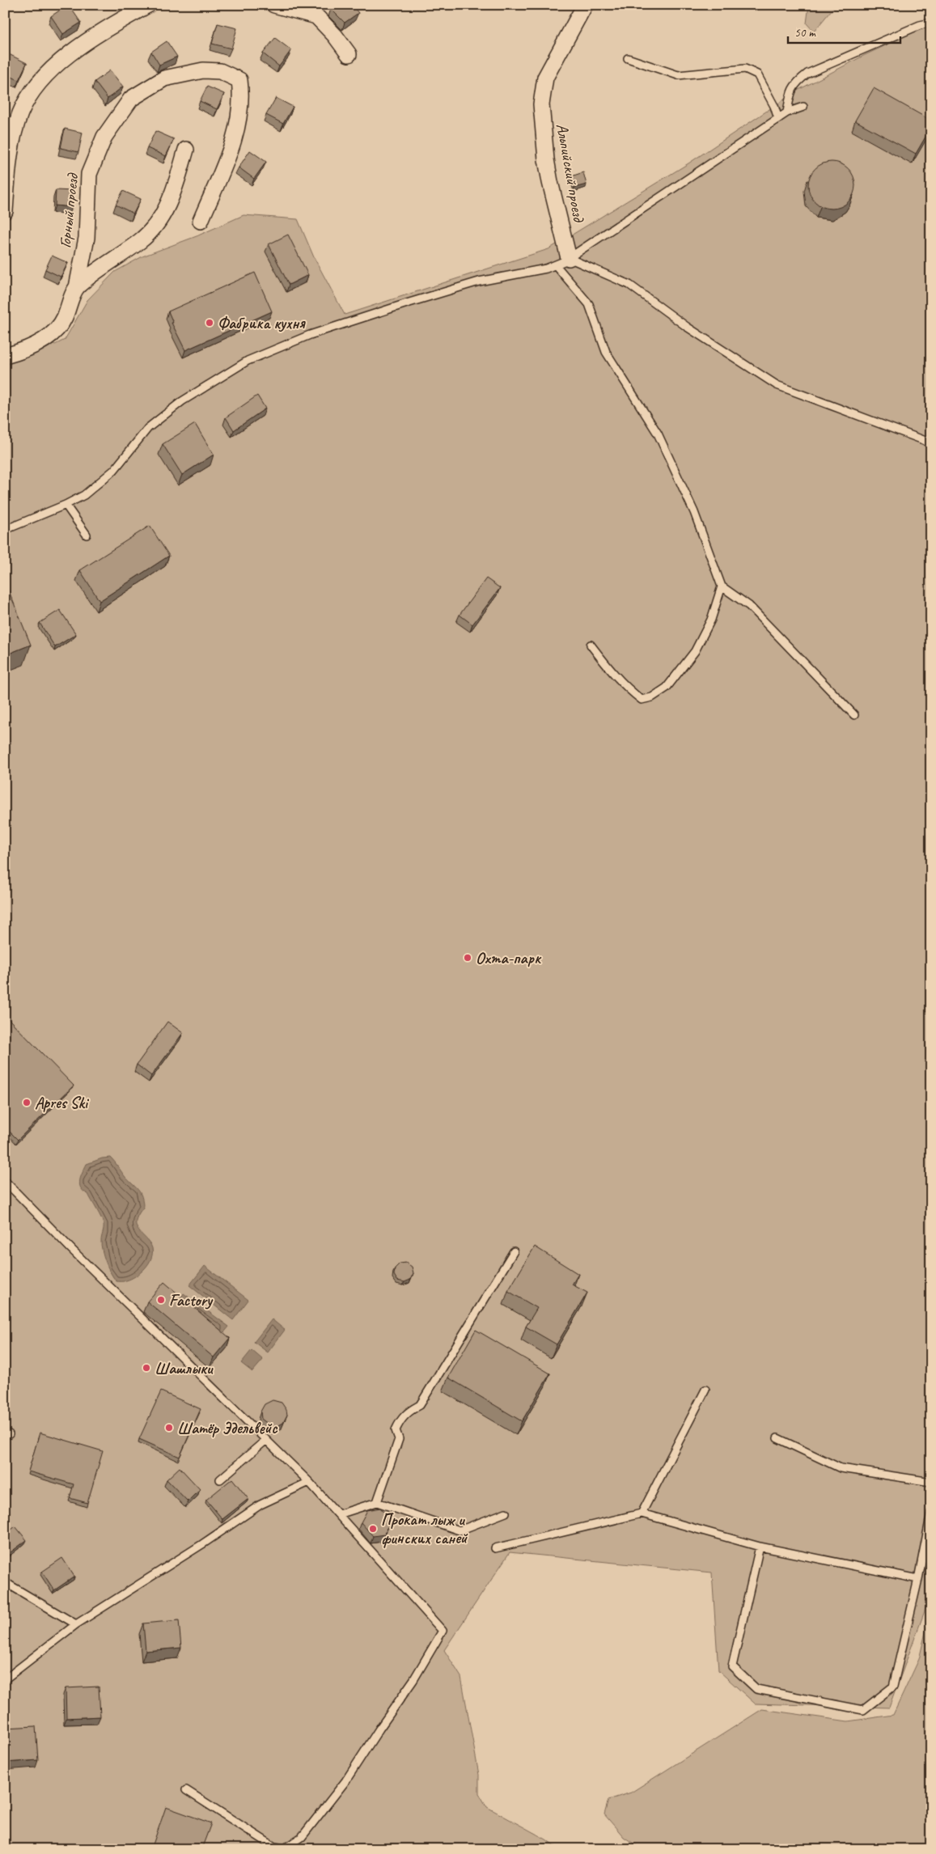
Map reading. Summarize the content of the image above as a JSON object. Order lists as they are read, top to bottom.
{
  "streets": {
    "street": ["Альпийский проезд", "Горный проезд"]
  },
  "places": [
    "Фабрика кухня",
    "Охта-парк",
    "Apres Ski",
    "Factory",
    "Шашлыки",
    "Шатёр Эдельвейс",
    "Прокат лыж и финских саней"
  ],
  "scale_bar": "50 m"
}
